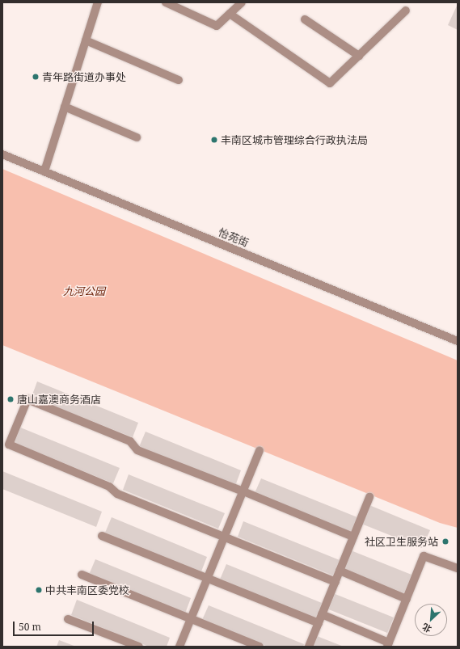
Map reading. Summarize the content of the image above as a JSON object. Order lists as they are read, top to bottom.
{
  "streets": {
    "street": ["怡苑街"]
  },
  "parks": ["九河公园"],
  "places": [
    "青年路街道办事处",
    "丰南区城市管理综合行政执法局",
    "唐山嘉澳商务酒店",
    "社区卫生服务站",
    "中共丰南区委党校"
  ],
  "scale_bar": "50 m",
  "north": "bottom left"
}
